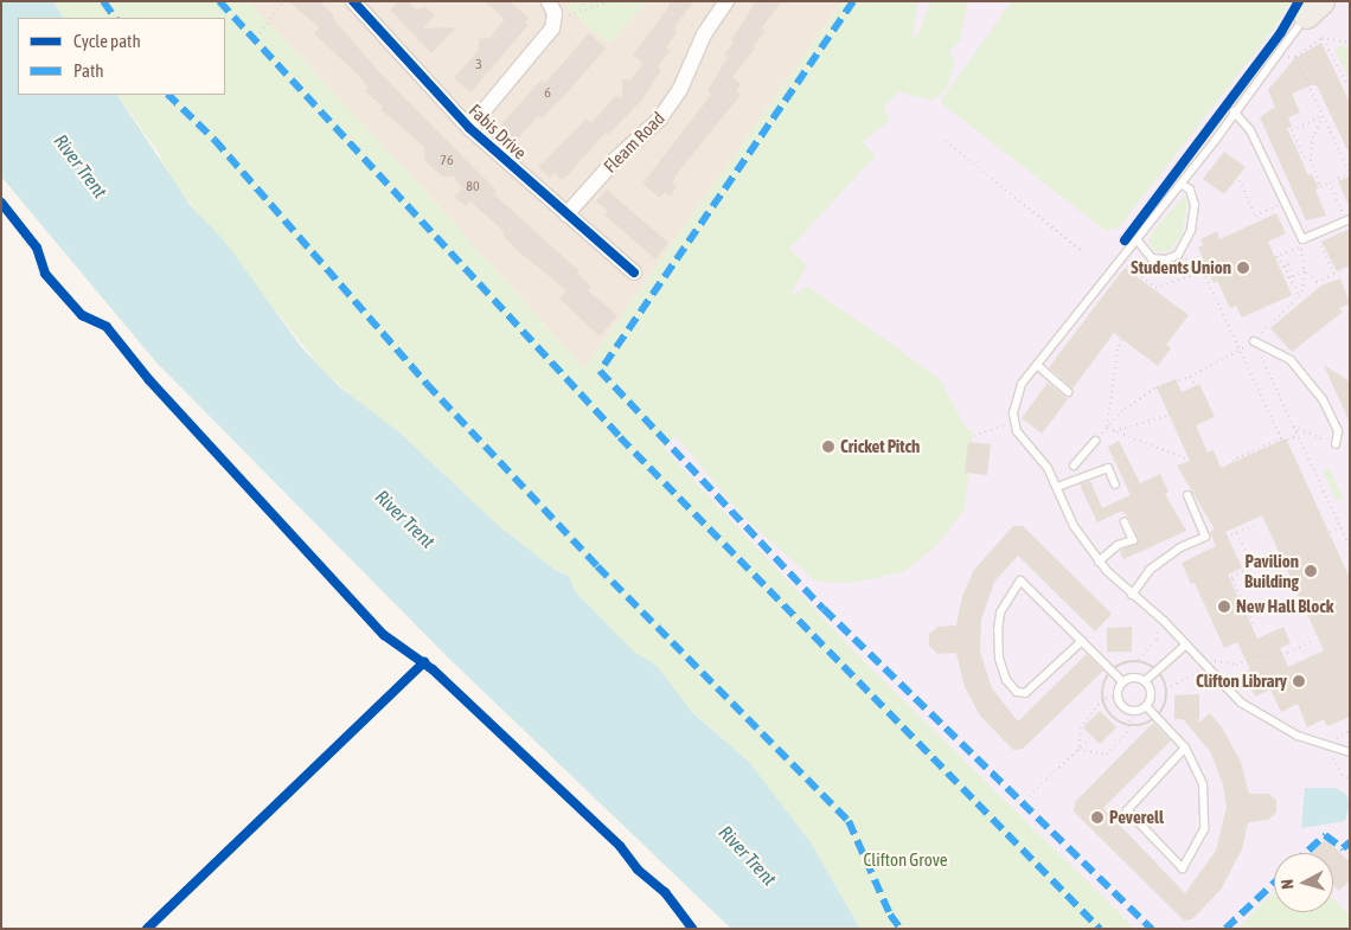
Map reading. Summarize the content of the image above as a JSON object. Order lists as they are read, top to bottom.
{
  "streets": {
    "street": ["Fabis Drive", "Fleam Road"]
  },
  "crossings": [
    ["Fabis Drive", "Fleam Road"]
  ],
  "water": ["River Trent"],
  "parks": ["Clifton Grove"],
  "places": [
    "Students Union",
    "Cricket Pitch",
    "Pavilion Building",
    "New Hall Block",
    "Clifton Library",
    "Peverell"
  ],
  "house_numbers": [
    "3",
    "6",
    "76",
    "80"
  ],
  "legend": ["Cycle path", "Path"],
  "north": "left"
}
